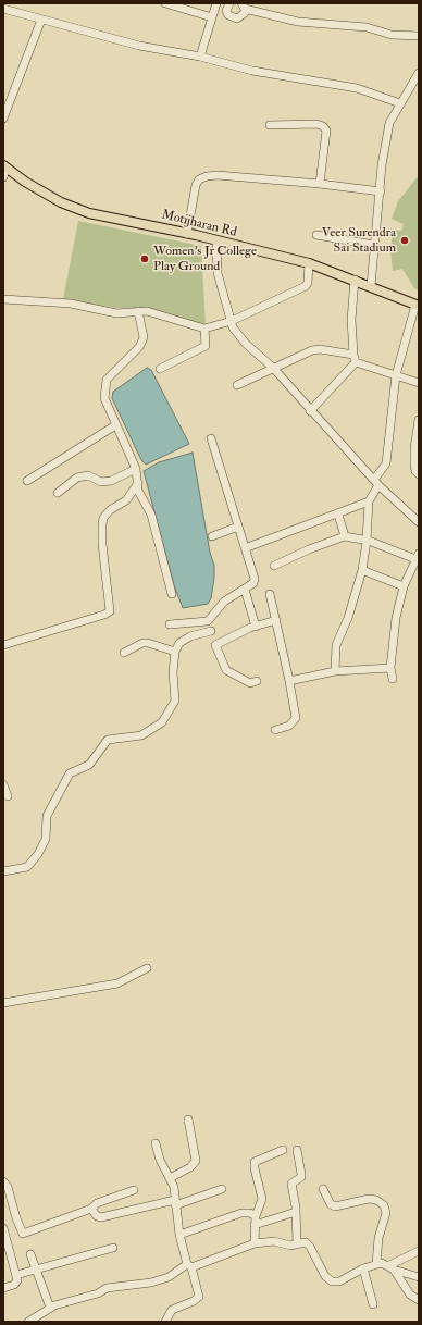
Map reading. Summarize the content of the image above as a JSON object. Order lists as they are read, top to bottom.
{
  "streets": {
    "main road": ["Motijharan Rd"]
  },
  "places": ["Veer Surendra Sai Stadium", "Women's Jr College Play Ground"]
}
